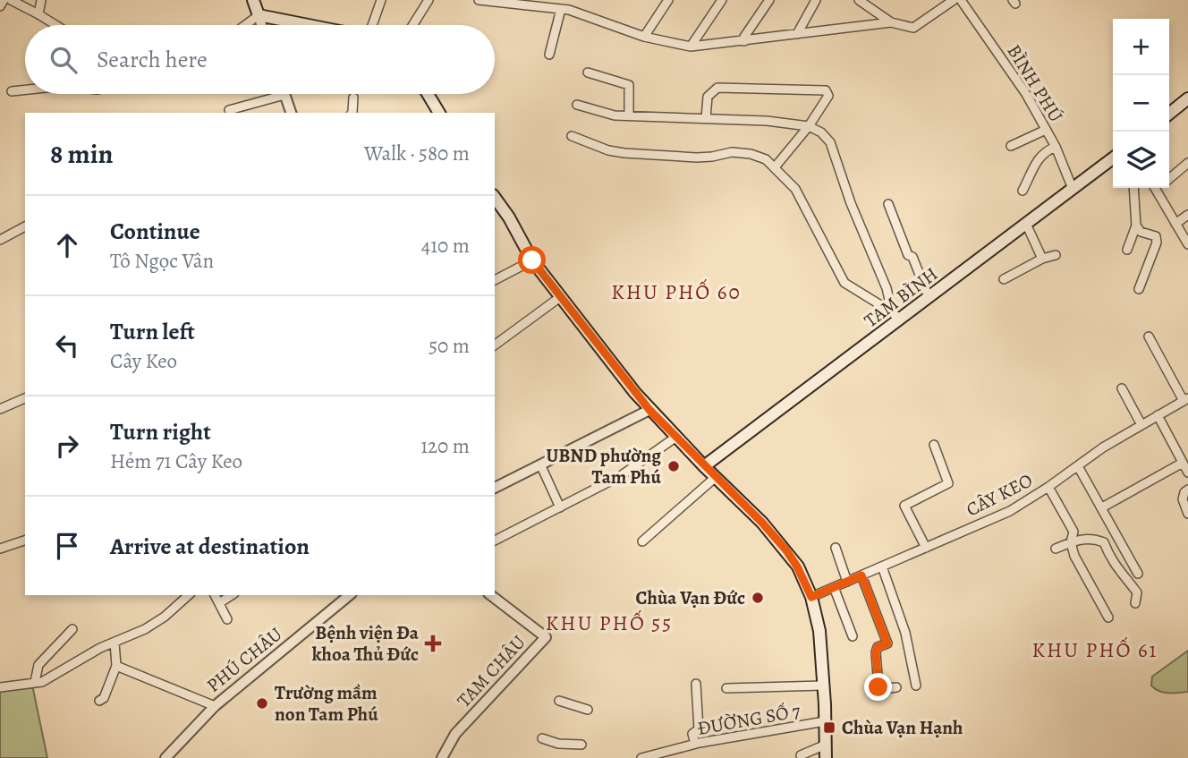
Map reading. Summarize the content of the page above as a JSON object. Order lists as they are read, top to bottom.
{
  "streets": {
    "main road": ["TAM BÌNH"],
    "street": [
      "BÌNH PHÚ",
      "CÂY KEO",
      "PHÚ CHÂU",
      "TAM CHÂU",
      "ĐƯỜNG SỐ 7"
    ]
  },
  "crossings": [
    ["BÌNH PHÚ", "TAM BÌNH"]
  ],
  "districts": ["KHU PHỐ 60", "KHU PHỐ 55", "KHU PHỐ 61"],
  "places": {
    "other": ["UBND phường Tam Phú", "Chùa Vạn Đức", "Trường mầm non Tam Phú"],
    "health": ["Bệnh viện Đa khoa Thủ Đức"],
    "transit": ["Chùa Vạn Hạnh"]
  },
  "page": {
    "map_buttons": ["+", "−"],
    "search": "Search here",
    "heading": ["8 min", "Walk · 580 m"],
    "list": [
      ["Continue", "Tô Ngọc Vân", "410 m"],
      ["Turn left", "Cây Keo", "50 m"],
      ["Turn right", "Hẻm 71 Cây Keo", "120 m"],
      "Arrive at destination"
    ]
  }
}
